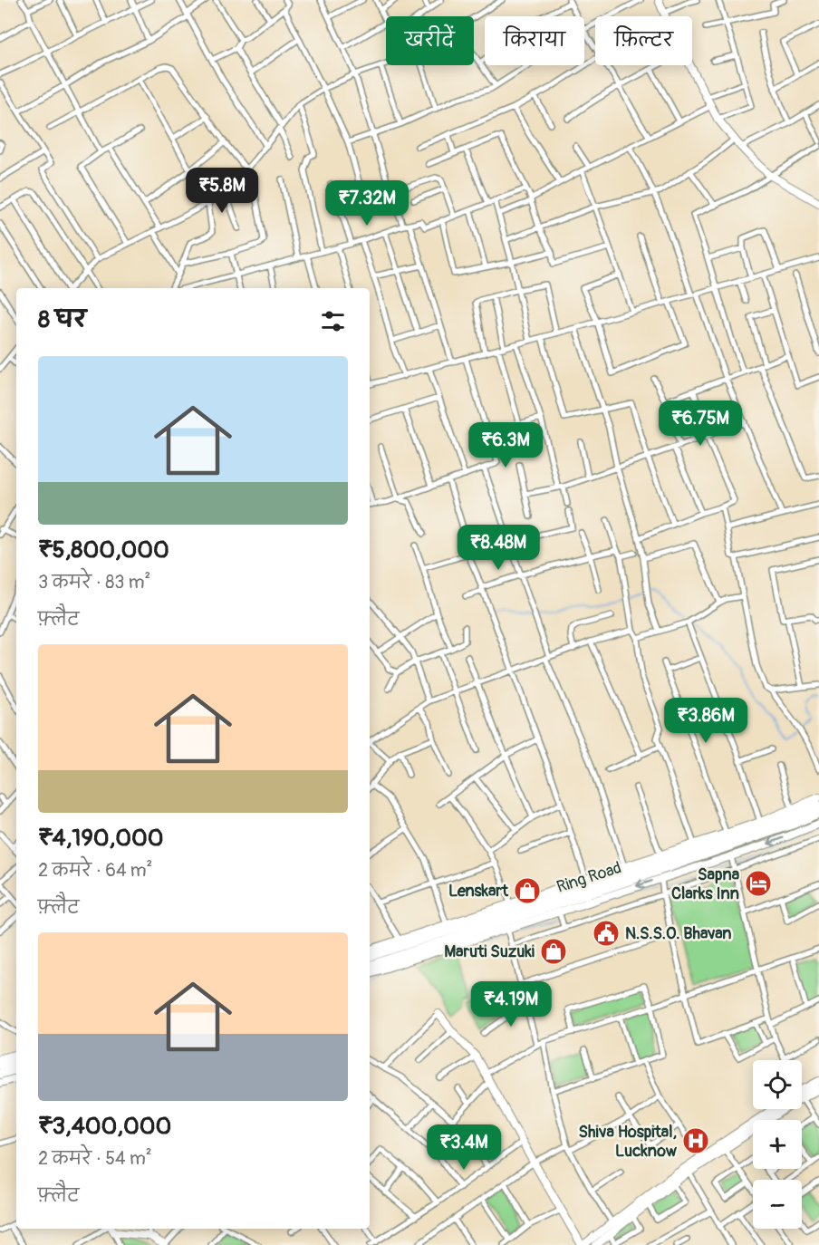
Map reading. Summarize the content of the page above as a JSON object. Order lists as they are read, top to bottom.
{
  "streets": {
    "highway": ["Ring Road"]
  },
  "places": {
    "hotel": ["Sapna Clarks Inn"],
    "shop": ["Lenskart", "Maruti Suzuki"],
    "public building": ["N.S.S.O. Bhavan"],
    "hospital": ["Shiva Hospital, Lucknow"]
  },
  "page": {
    "chip": ["खरीदें", "किराया", "फ़िल्टर"],
    "price": [
      "₹5.8M",
      "₹7.32M",
      "₹6.75M",
      "₹6.3M",
      "₹8.48M",
      "₹3.86M",
      "₹4.19M",
      "₹3.4M"
    ],
    "heading": "8 घर",
    "list": [
      {
        "name": "₹5,800,000",
        "note": "3 कमरे · 83 m² · फ़्लैट"
      },
      {
        "name": "₹4,190,000",
        "note": "2 कमरे · 64 m² · फ़्लैट"
      },
      {
        "name": "₹3,400,000",
        "note": "2 कमरे · 54 m² · फ़्लैट"
      }
    ],
    "map_buttons": ["+", "−"]
  }
}
